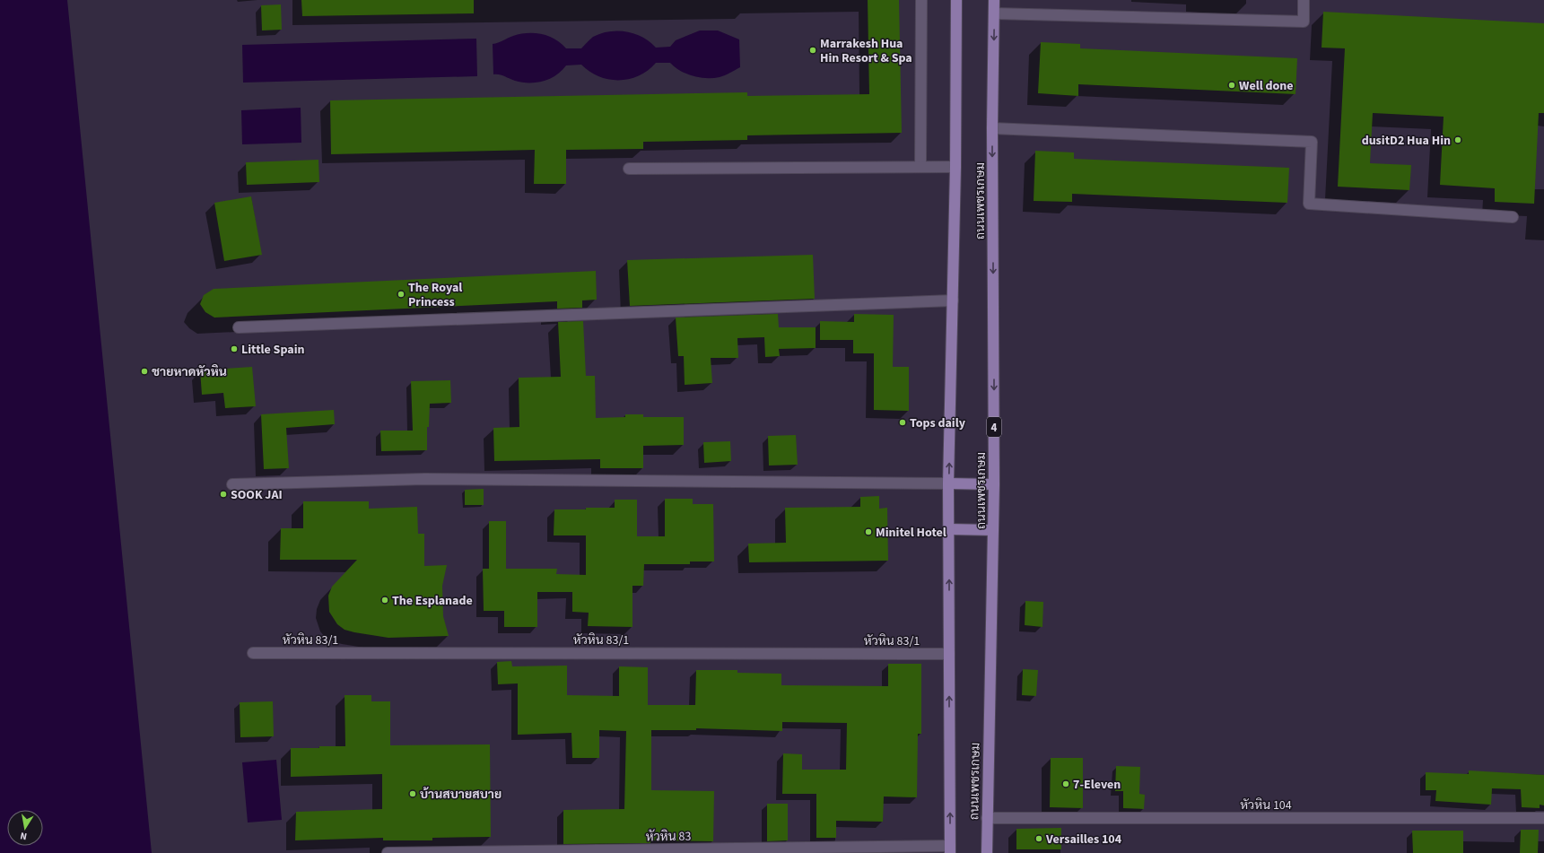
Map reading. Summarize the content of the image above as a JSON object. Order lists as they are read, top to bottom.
{
  "streets": {
    "main road": ["ถนนเพชรเกษม", "4"],
    "street": ["หัวหิน 83/1", "หัวหิน 104", "หัวหิน 83"]
  },
  "crossings": [
    ["ถนนเพชรเกษม", "หัวหิน 83/1"],
    ["ถนนเพชรเกษม", "หัวหิน 104"],
    ["ถนนเพชรเกษม", "หัวหิน 83"]
  ],
  "places": [
    "Marrakesh Hua Hin Resort & Spa",
    "Well done",
    "dusitD2 Hua Hin",
    "The Royal Princess",
    "Little Spain",
    "ชายหาดหัวหิน",
    "Tops daily",
    "SOOK JAI",
    "Minitel Hotel",
    "The Esplanade",
    "7-Eleven",
    "บ้านสบายสบาย",
    "Versailles 104"
  ],
  "north": "bottom"
}
